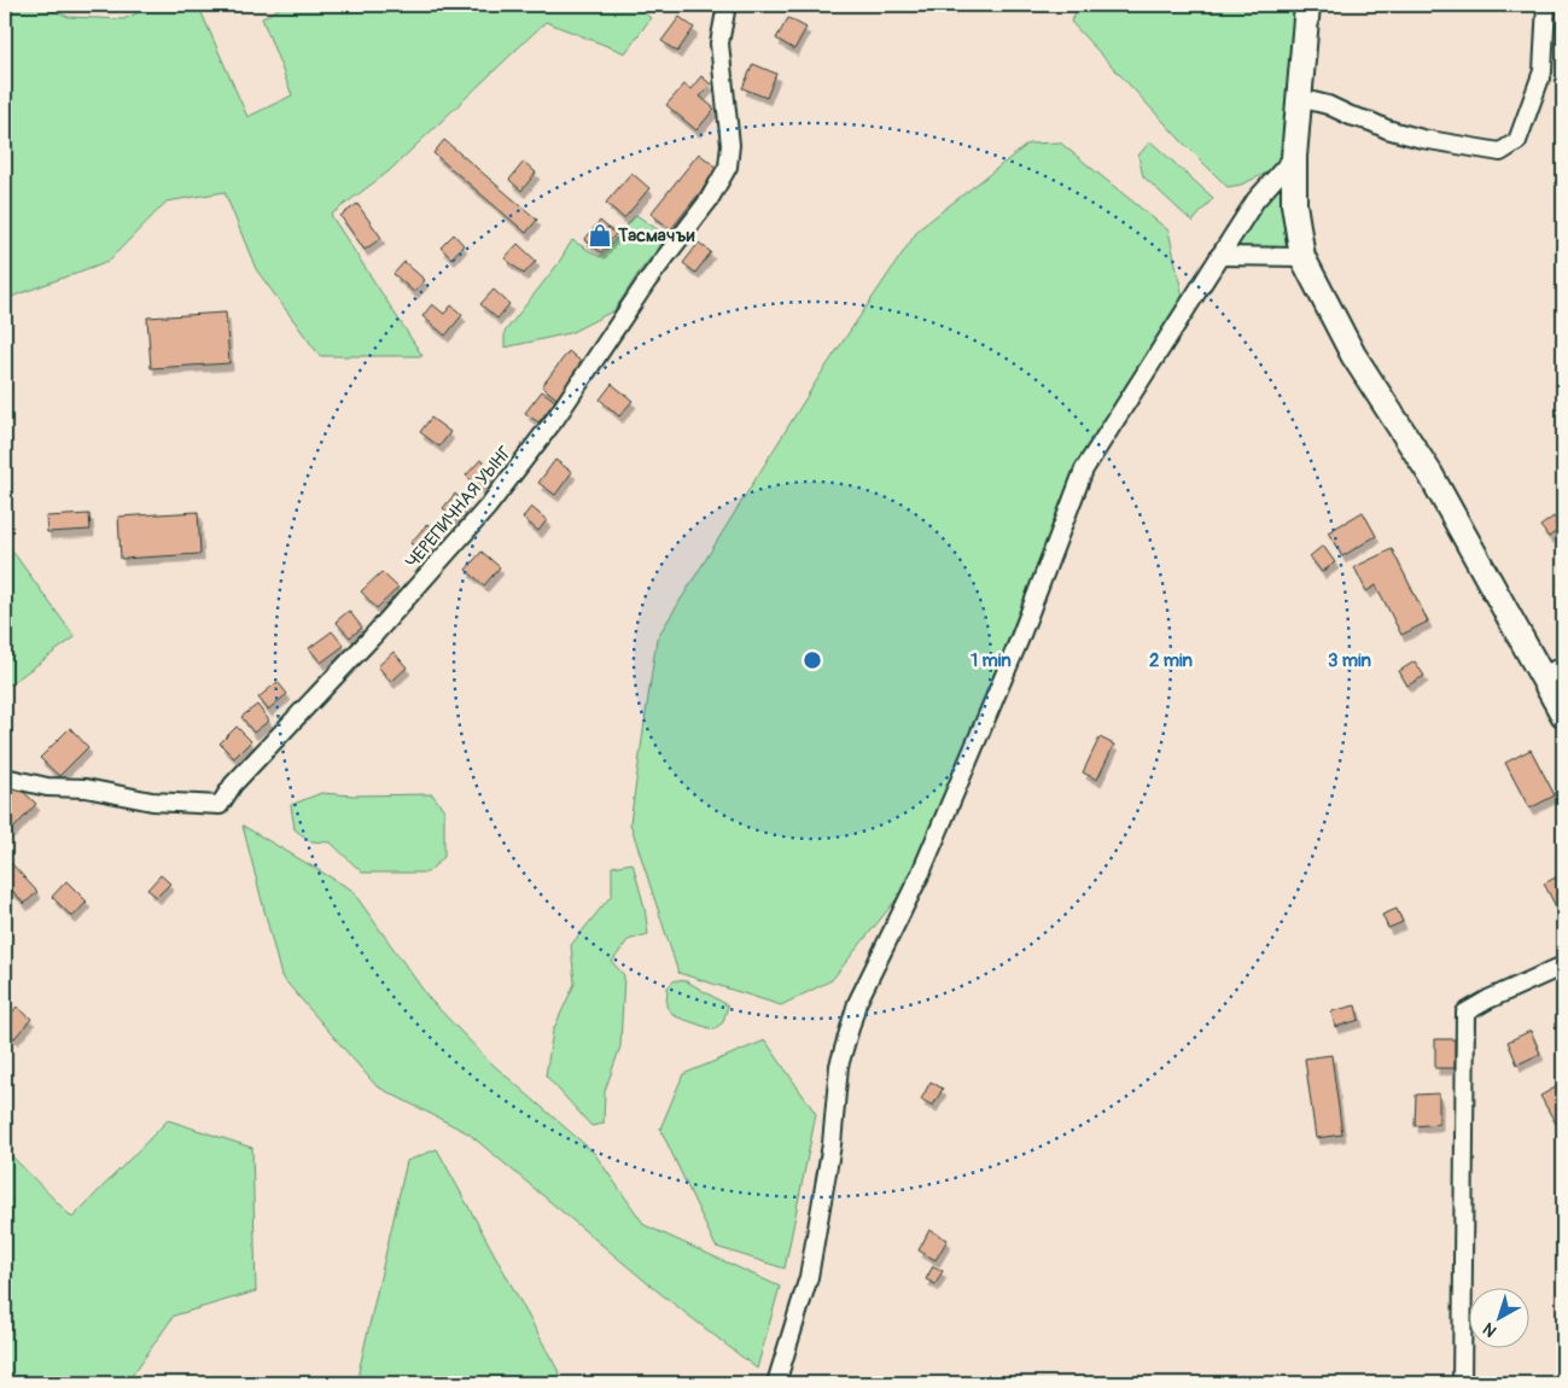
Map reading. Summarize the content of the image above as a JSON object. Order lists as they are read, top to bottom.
{
  "streets": {
    "street": ["ЧЕРЕПИЧНАЯ УЫНГ"]
  },
  "places": {
    "shop": ["Тасмачъи"]
  },
  "north": "bottom left",
  "rings": ["1 min", "2 min", "3 min"]
}
